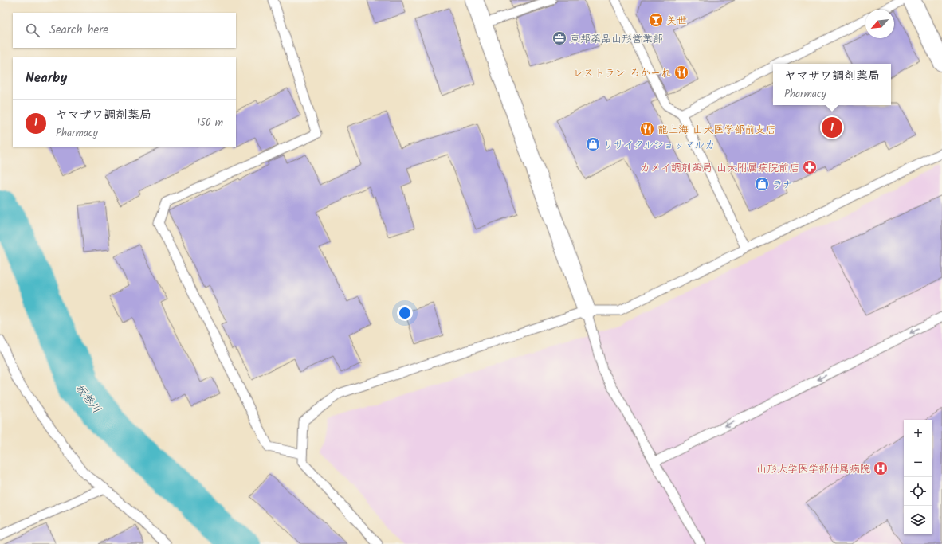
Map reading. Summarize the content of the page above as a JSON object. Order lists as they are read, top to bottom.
{
  "water": ["坂巻川"],
  "places": {
    "bar": ["美世"],
    "office": ["東邦薬品山形営業部"],
    "restaurant": ["レストラン ろかーれ", "龍上海 山大医学部前支店"],
    "shop": ["リサイクルショッマルカ", "ラナ"],
    "pharmacy": ["カメイ調剤薬局 山大附属病院前店"],
    "hospital": ["山形大学医学部付属病院"]
  },
  "north": "bottom left",
  "page": {
    "search": "Search here",
    "heading": "Nearby",
    "popup": ["ヤマザワ調剤薬局", "Pharmacy"],
    "list": [
      {
        "mark": "1",
        "name": "ヤマザワ調剤薬局",
        "note": "Pharmacy",
        "value": "150 m"
      }
    ],
    "pins": "1",
    "map_buttons": ["+", "−"]
  }
}
